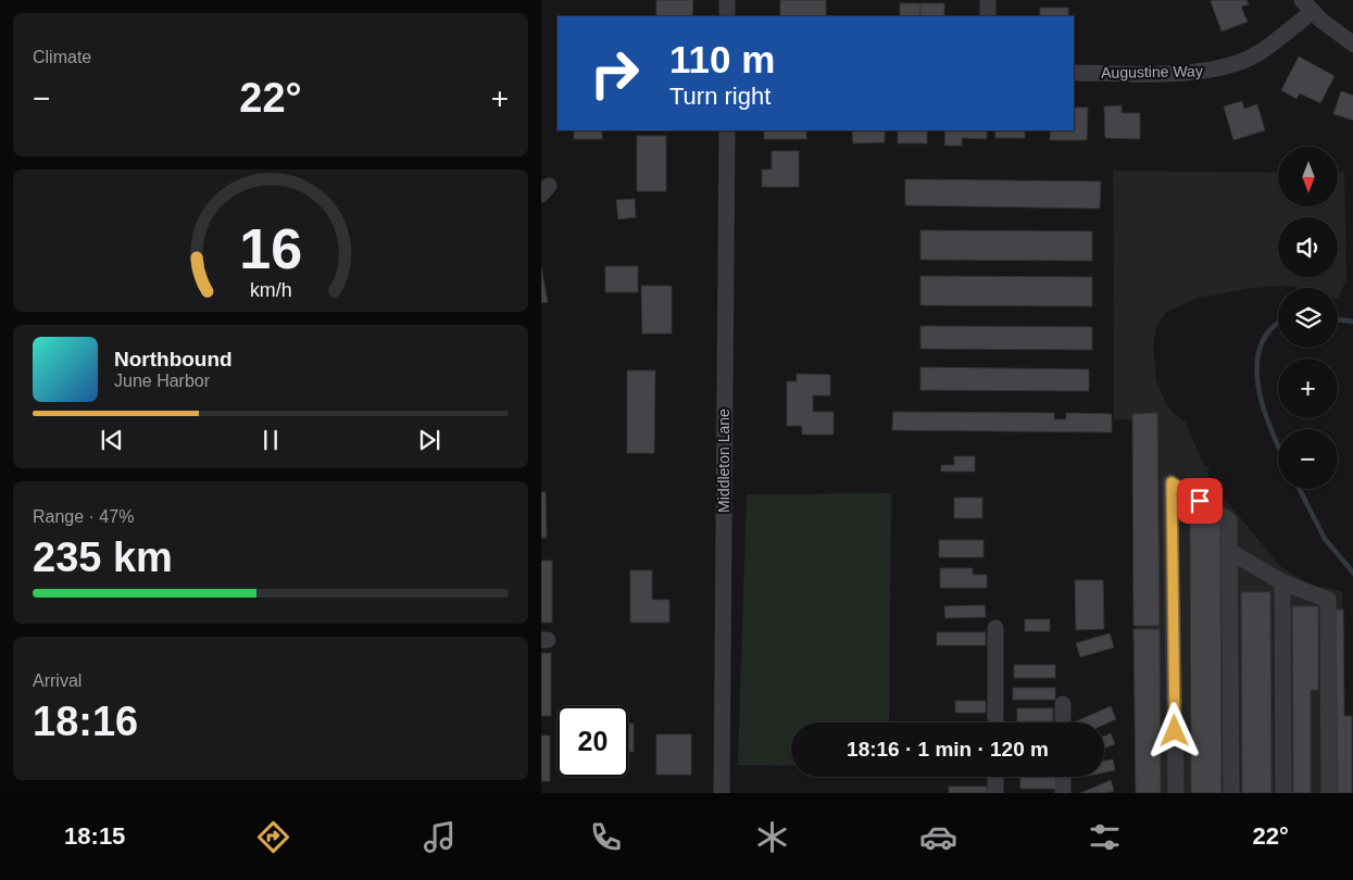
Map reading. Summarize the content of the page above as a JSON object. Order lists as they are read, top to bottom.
{
  "streets": {
    "street": ["Augustine Way", "Middleton Lane"]
  },
  "north": "bottom",
  "page": {
    "tile": [
      "Climate",
      ["Range · 47%", "235 km"],
      ["Arrival", "18:16"]
    ],
    "turn": ["110 m", "Turn right"],
    "heat": ["−", "22°", "+"],
    "map_buttons": ["+", "−"],
    "song": ["Northbound", "June Harbor"],
    "limit": "20",
    "trip": "18:16 · 1 min · 120 m",
    "tabs": ["18:15", "22°"],
    "gauge": ["16", "km/h"]
  }
}
